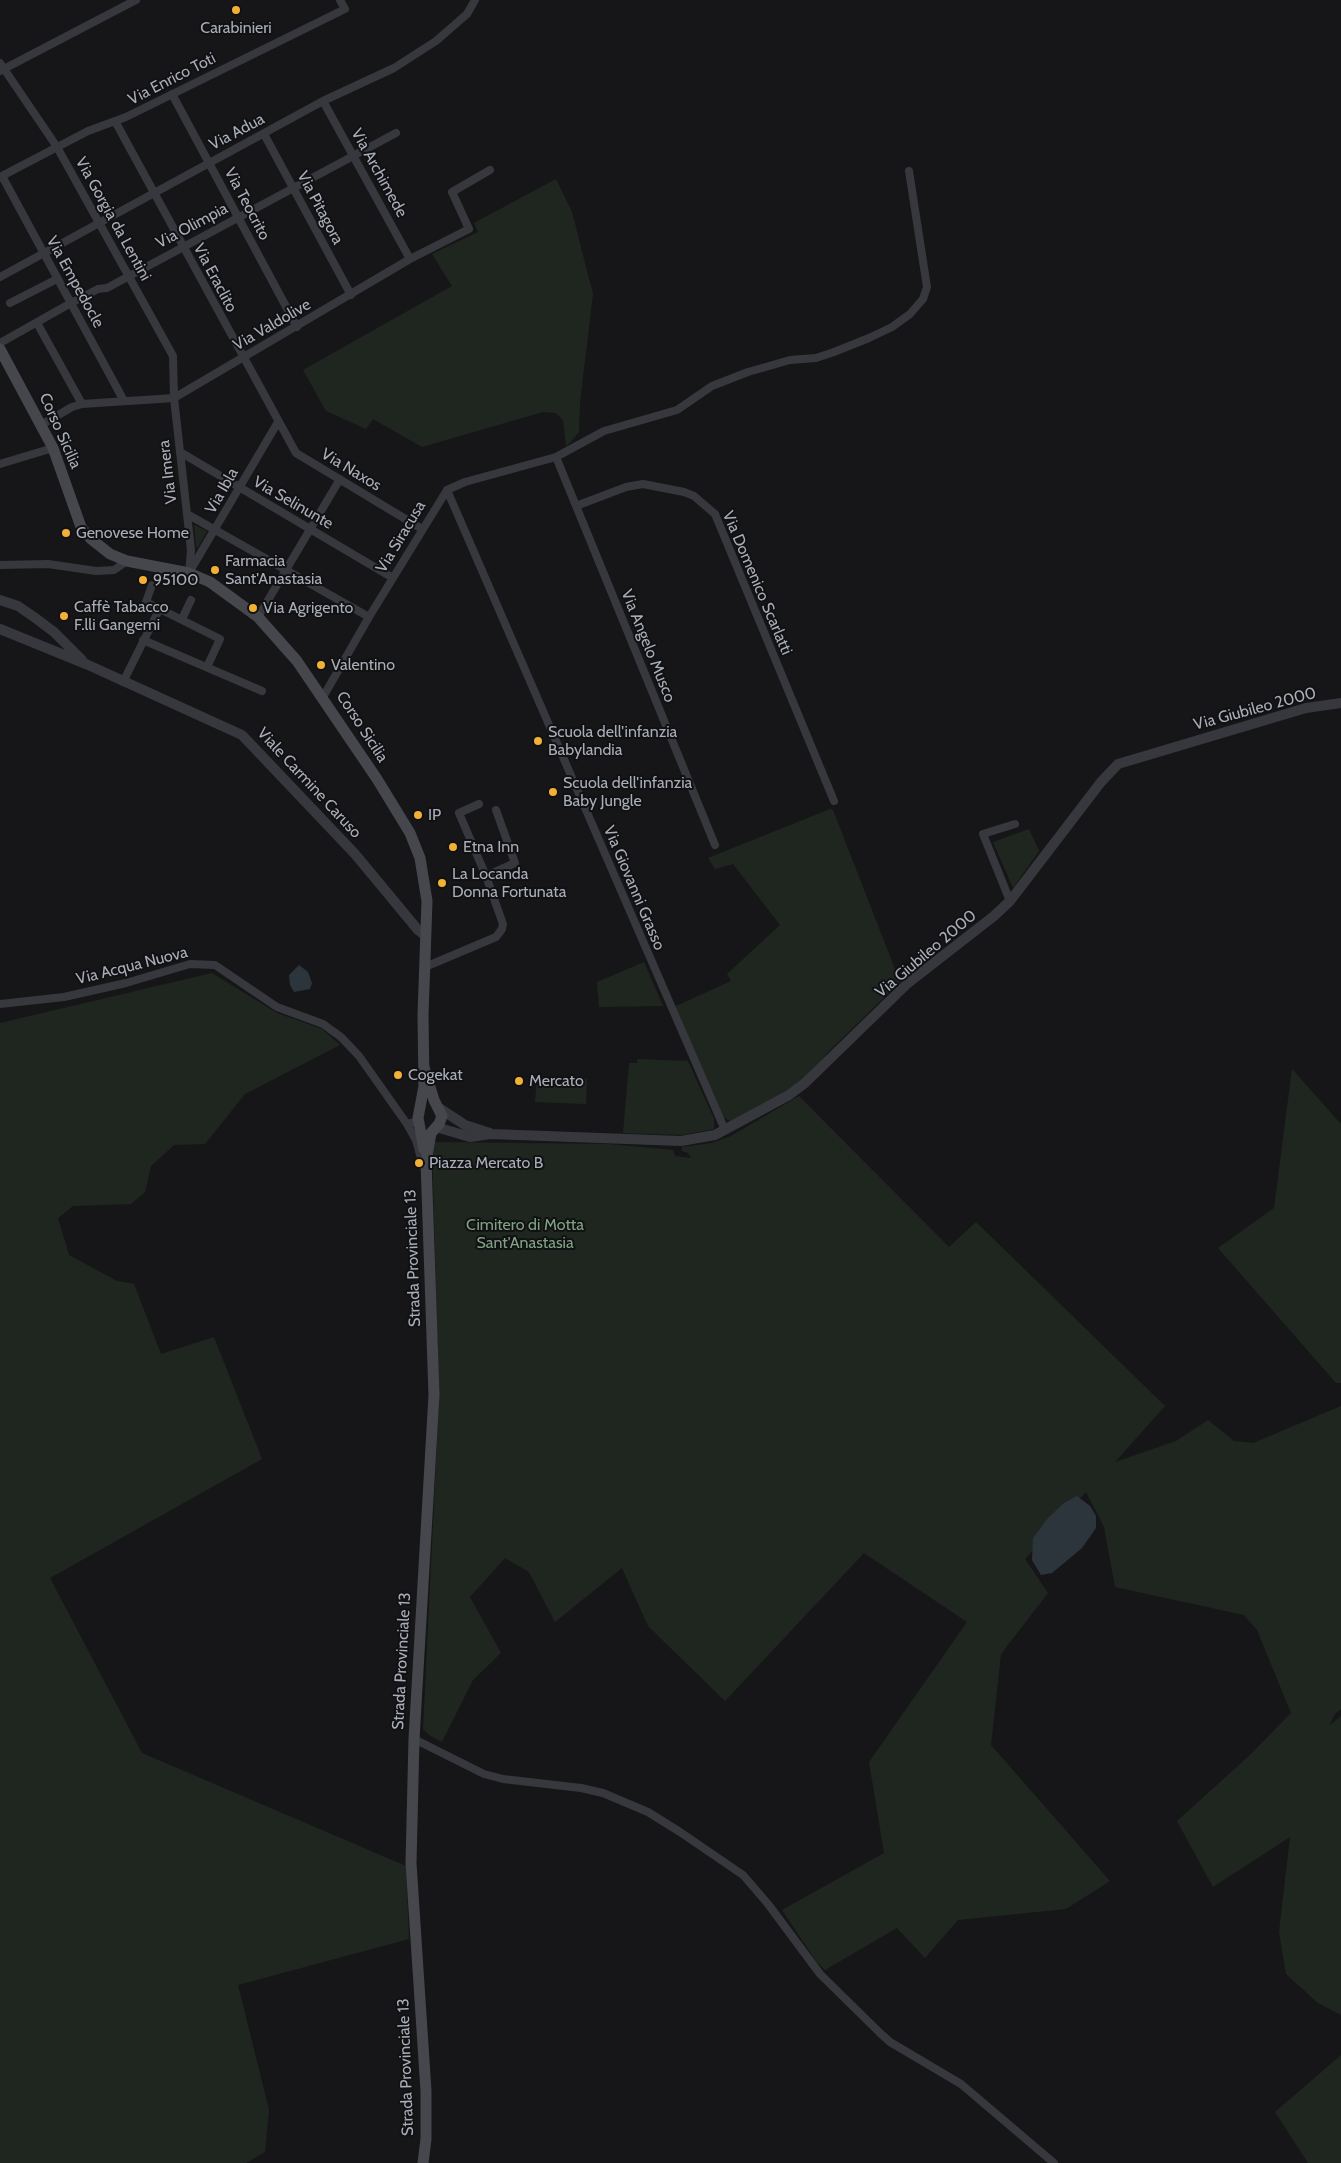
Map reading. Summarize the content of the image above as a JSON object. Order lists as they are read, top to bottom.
{
  "streets": {
    "main road": ["Corso Sicilia", "Strada Provinciale 13"],
    "street": [
      "Via Enrico Toti",
      "Via Adua",
      "Via Archimede",
      "Via Teocrito",
      "Via Pitagora",
      "Via Gorgia da Lentini",
      "Via Olimpia",
      "Via Eraclito",
      "Via Empedocle",
      "Via Valdolive",
      "Via Naxos",
      "Via Imera",
      "Via Ibla",
      "Via Selinunte",
      "Via Siracusa",
      "Via Domenico Scarlatti",
      "Via Angelo Musco",
      "Via Giubileo 2000",
      "Viale Carmine Caruso",
      "Via Giovanni Grasso",
      "Via Acqua Nuova"
    ]
  },
  "crossings": [
    ["Via Enrico Toti", "Via Teocrito"],
    ["Via Enrico Toti", "Via Gorgia da Lentini"],
    ["Via Enrico Toti", "Via Eraclito"],
    ["Via Enrico Toti", "Via Empedocle"],
    ["Via Adua", "Via Archimede"],
    ["Via Adua", "Via Teocrito"],
    ["Via Adua", "Via Pitagora"],
    ["Via Adua", "Via Gorgia da Lentini"],
    ["Via Adua", "Via Eraclito"],
    ["Via Adua", "Via Empedocle"],
    ["Via Archimede", "Via Olimpia"],
    ["Via Archimede", "Via Valdolive"],
    ["Via Teocrito", "Via Olimpia"],
    ["Via Teocrito", "Via Valdolive"],
    ["Via Pitagora", "Via Olimpia"],
    ["Via Pitagora", "Via Valdolive"],
    ["Via Gorgia da Lentini", "Via Olimpia"],
    ["Via Gorgia da Lentini", "Via Valdolive"],
    ["Via Gorgia da Lentini", "Via Imera"],
    ["Via Olimpia", "Via Eraclito"],
    ["Via Olimpia", "Via Empedocle"],
    ["Via Eraclito", "Via Valdolive"],
    ["Via Eraclito", "Via Naxos"],
    ["Via Eraclito", "Via Ibla"],
    ["Via Empedocle", "Via Valdolive"],
    ["Via Valdolive", "Corso Sicilia"],
    ["Via Valdolive", "Via Imera"],
    ["Corso Sicilia", "Via Imera"],
    ["Corso Sicilia", "Via Ibla"],
    ["Corso Sicilia", "Via Siracusa"],
    ["Corso Sicilia", "Viale Carmine Caruso"],
    ["Via Naxos", "Via Ibla"],
    ["Via Naxos", "Via Siracusa"],
    ["Via Imera", "Via Ibla"],
    ["Via Imera", "Via Selinunte"],
    ["Via Ibla", "Via Selinunte"],
    ["Via Selinunte", "Via Siracusa"],
    ["Via Siracusa", "Via Angelo Musco"],
    ["Via Siracusa", "Via Giovanni Grasso"],
    ["Via Domenico Scarlatti", "Via Angelo Musco"],
    ["Via Giubileo 2000", "Via Giovanni Grasso"],
    ["Via Acqua Nuova", "Strada Provinciale 13"]
  ],
  "parks": ["Cimitero di Motta Sant'Anastasia"],
  "places": [
    "Carabinieri",
    "Genovese Home",
    "Farmacia Sant'Anastasia",
    "95100",
    "Via Agrigento",
    "Caffè Tabacco F.lli Gangemi",
    "Valentino",
    "Scuola dell'infanzia Babylandia",
    "Scuola dell'infanzia Baby Jungle",
    "IP",
    "Etna Inn",
    "La Locanda Donna Fortunata",
    "Cogekat",
    "Mercato",
    "Piazza Mercato B"
  ]
}
